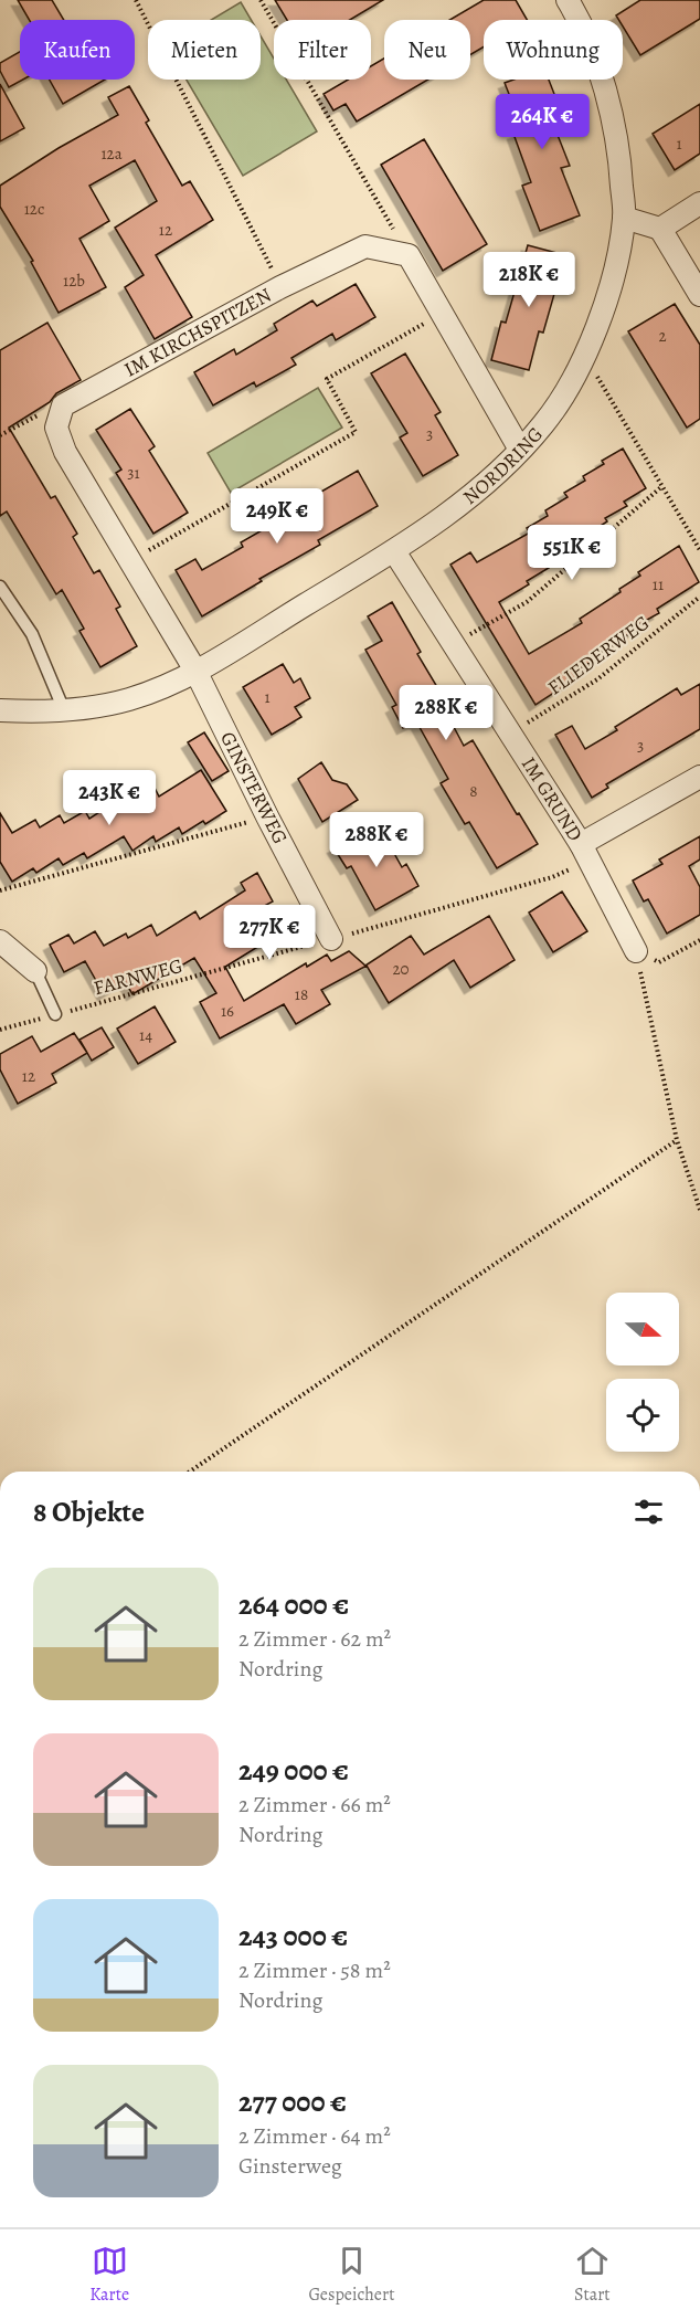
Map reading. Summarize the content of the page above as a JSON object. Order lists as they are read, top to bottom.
{
  "streets": {
    "street": [
      "IM KIRCHSPITZEN",
      "NORDRING",
      "GINSTERWEG",
      "IM GRUND"
    ],
    "path": ["FLIEDERWEG", "FARNWEG"]
  },
  "crossings": [
    ["NORDRING", "GINSTERWEG"],
    ["NORDRING", "IM GRUND"],
    ["FLIEDERWEG", "IM GRUND"],
    ["GINSTERWEG", "FARNWEG"],
    ["IM GRUND", "FARNWEG"]
  ],
  "house_numbers": [
    "1",
    "12a",
    "12c",
    "12",
    "12b",
    "2",
    "3",
    "31",
    "11",
    "1",
    "3",
    "8",
    "20",
    "18",
    "16",
    "14",
    "12"
  ],
  "north": "right",
  "page": {
    "chip": [
      "Kaufen",
      "Mieten",
      "Filter",
      "Neu",
      "Wohnung"
    ],
    "price": [
      "264K €",
      "218K €",
      "249K €",
      "551K €",
      "288K €",
      "243K €",
      "288K €",
      "277K €"
    ],
    "heading": "8 Objekte",
    "list": [
      {
        "name": "264 000 €",
        "note": "2 Zimmer · 62 m² · Nordring"
      },
      {
        "name": "249 000 €",
        "note": "2 Zimmer · 66 m² · Nordring"
      },
      {
        "name": "243 000 €",
        "note": "2 Zimmer · 58 m² · Nordring"
      },
      {
        "name": "277 000 €",
        "note": "2 Zimmer · 64 m² · Ginsterweg"
      }
    ],
    "tabs": ["Karte", "Gespeichert", "Start"]
  }
}
